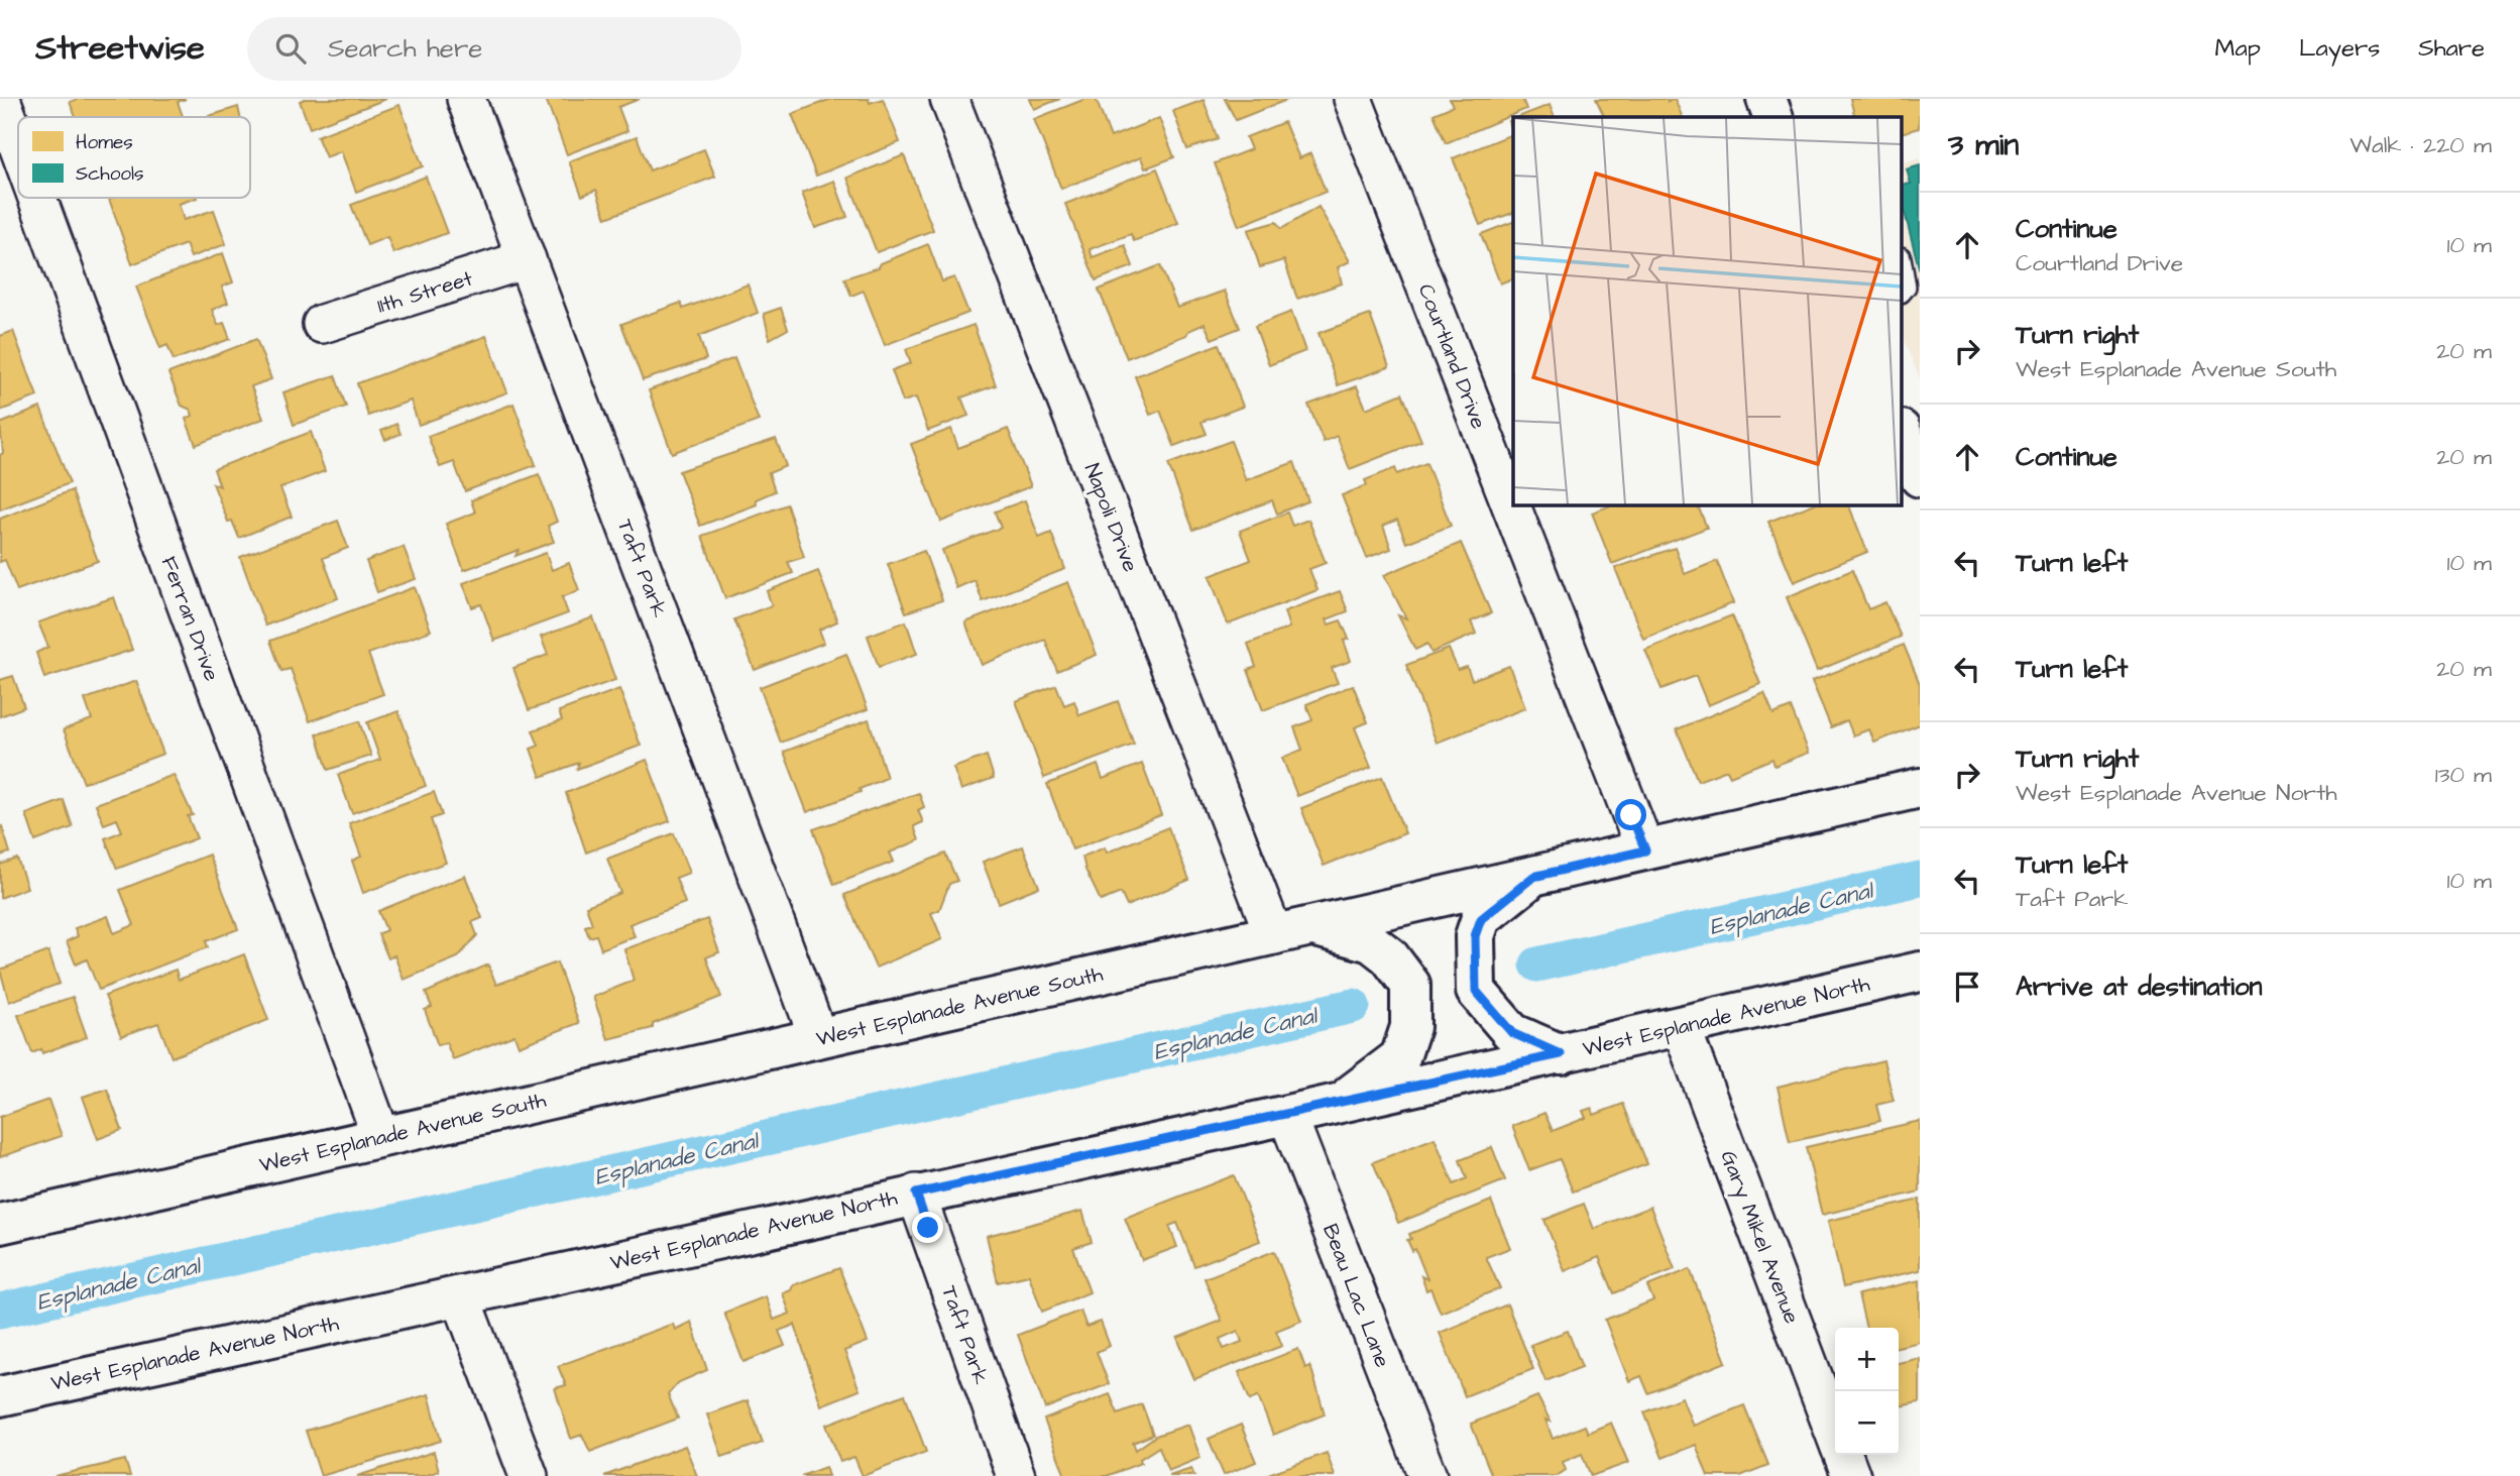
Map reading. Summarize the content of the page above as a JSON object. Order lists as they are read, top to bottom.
{
  "streets": {
    "main road": ["West Esplanade Avenue South", "West Esplanade Avenue North"],
    "street": [
      "11th Street",
      "Courtland Drive",
      "Napoli Drive",
      "Taft Park",
      "Ferran Drive",
      "Gary Mikel Avenue",
      "Beau Lac Lane"
    ]
  },
  "crossings": [
    ["11th Street", "Taft Park"],
    ["Courtland Drive", "West Esplanade Avenue South"],
    ["Napoli Drive", "West Esplanade Avenue South"],
    ["Taft Park", "West Esplanade Avenue South"],
    ["Taft Park", "West Esplanade Avenue North"],
    ["Ferran Drive", "West Esplanade Avenue South"],
    ["West Esplanade Avenue North", "Gary Mikel Avenue"],
    ["West Esplanade Avenue North", "Beau Lac Lane"]
  ],
  "water": ["Esplanade Canal"],
  "legend": ["Homes", "Schools"],
  "page": {
    "header": "Streetwise",
    "search": "Search here",
    "nav": ["Map", "Layers", "Share"],
    "heading": ["3 min", "Walk · 220 m"],
    "list": [
      ["Continue", "Courtland Drive", "10 m"],
      ["Turn right", "West Esplanade Avenue South", "20 m"],
      ["Continue", "20 m"],
      ["Turn left", "10 m"],
      ["Turn left", "20 m"],
      ["Turn right", "West Esplanade Avenue North", "130 m"],
      ["Turn left", "Taft Park", "10 m"],
      "Arrive at destination"
    ],
    "map_buttons": ["+", "−"]
  }
}
